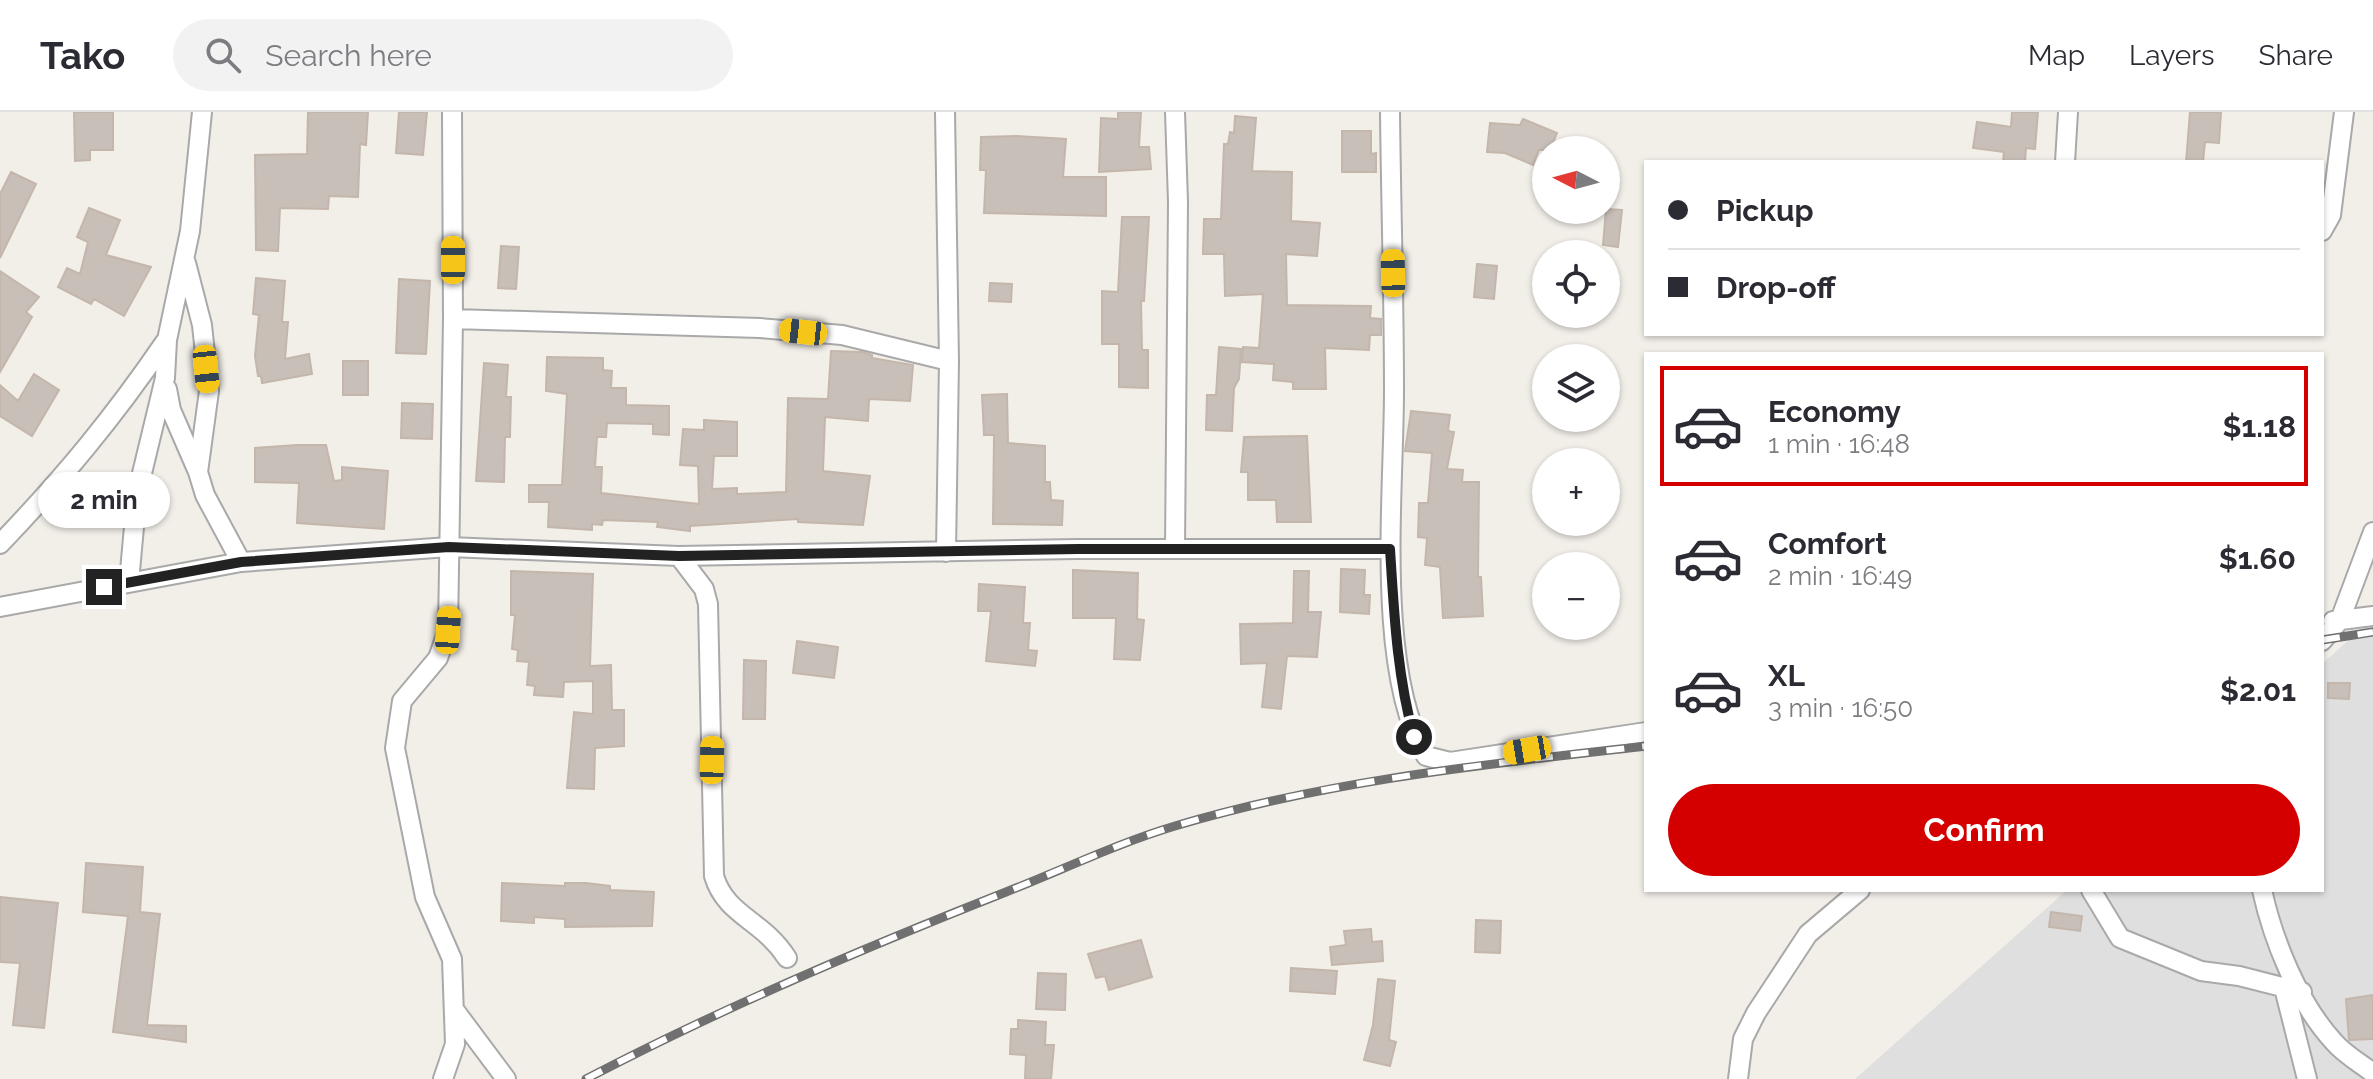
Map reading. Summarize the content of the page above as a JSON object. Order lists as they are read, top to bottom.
{
  "north": "left",
  "page": {
    "header": "Tako",
    "search": "Search here",
    "nav": ["Map", "Layers", "Share"],
    "map_buttons": ["+", "−"],
    "banner": ["Pickup", "Drop-off"],
    "list": [
      {
        "name": "Economy",
        "note": "1 min · 16:48",
        "value": "$1.18"
      },
      {
        "name": "Comfort",
        "note": "2 min · 16:49",
        "value": "$1.60"
      },
      {
        "name": "XL",
        "note": "3 min · 16:50",
        "value": "$2.01"
      }
    ],
    "bubble": "2 min",
    "buttons": "Confirm"
  }
}
